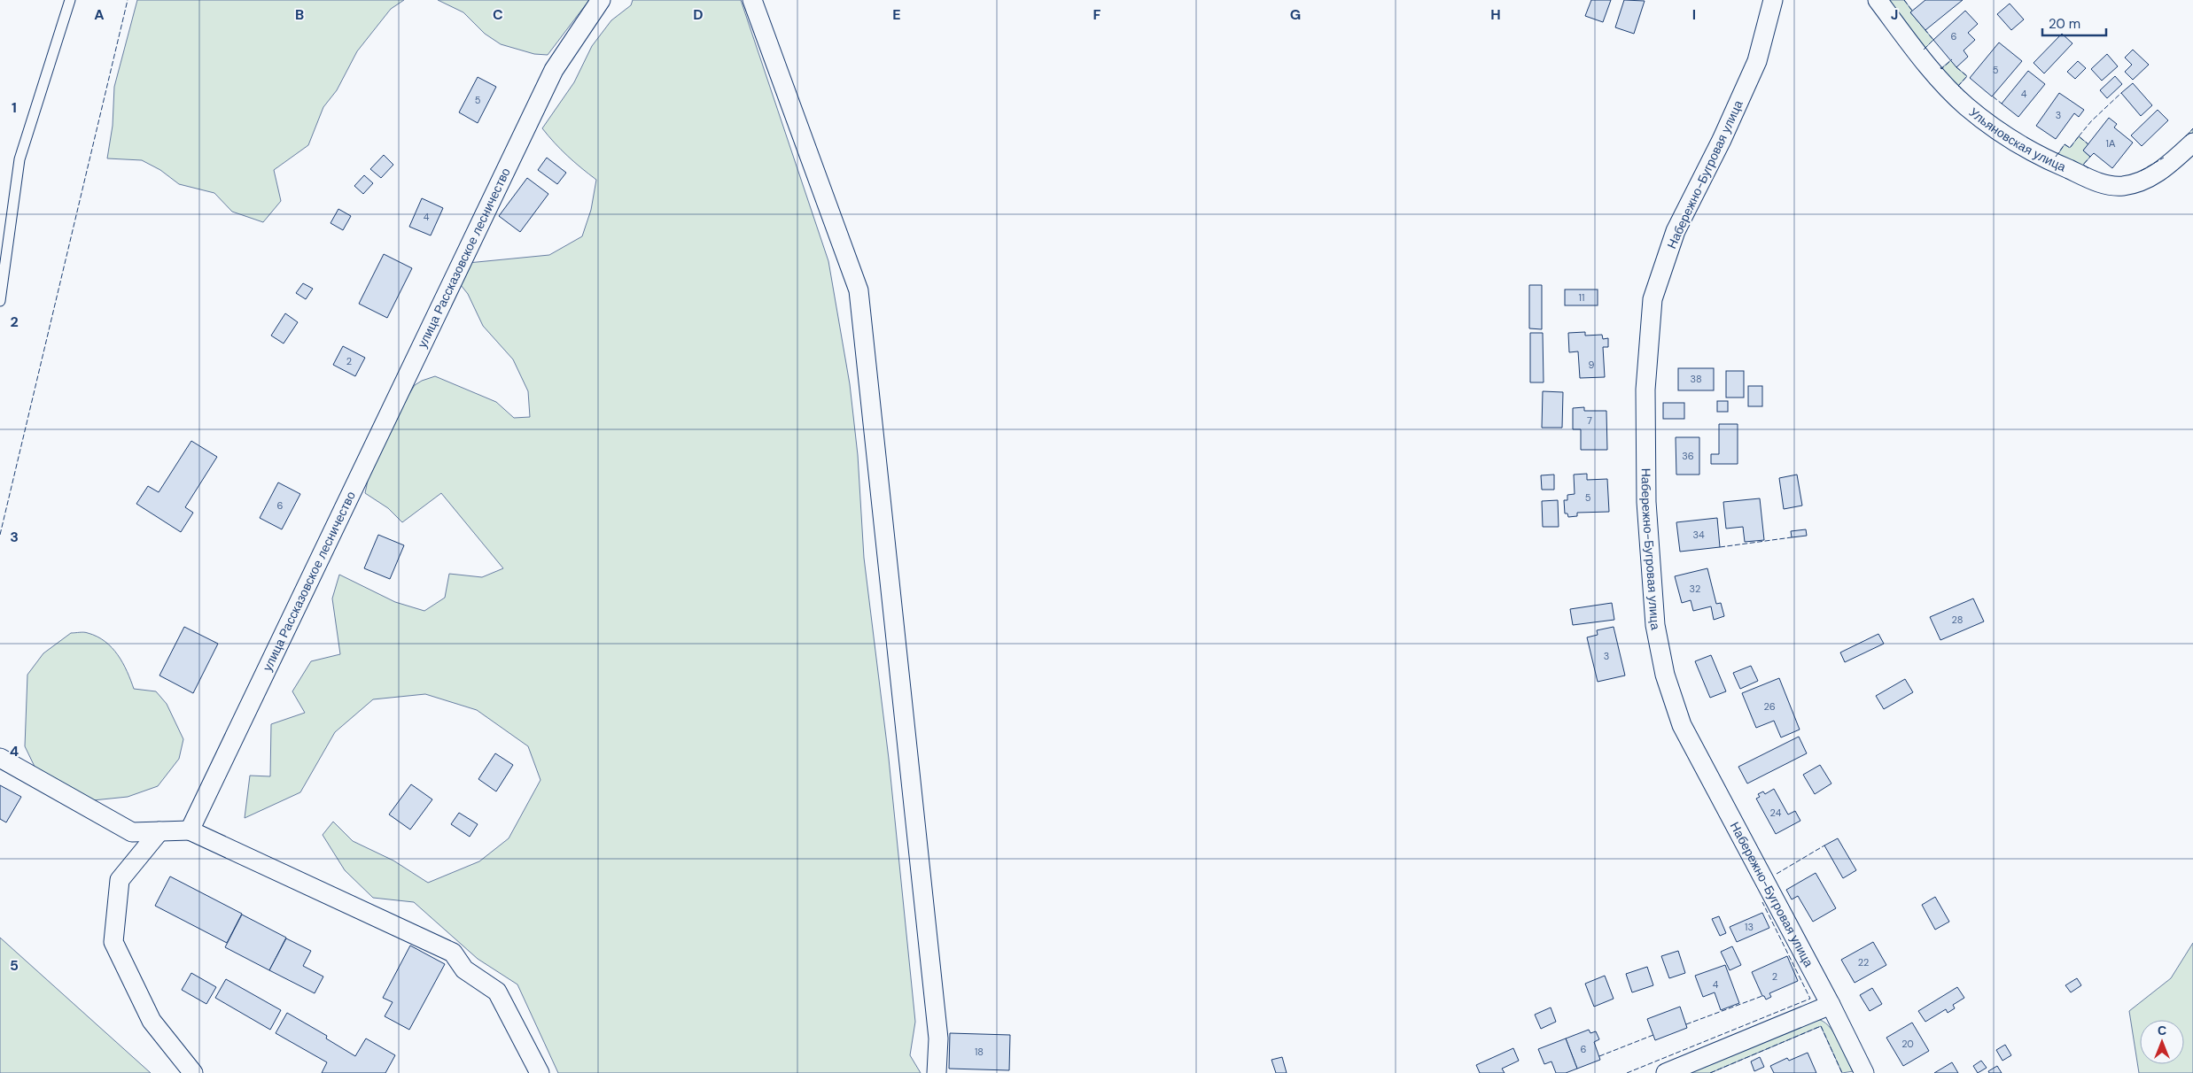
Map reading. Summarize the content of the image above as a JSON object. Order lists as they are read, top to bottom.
{
  "streets": {
    "street": ["Ульяновская улица", "Набережно-Бугровая улица", "улица Рассказовское лесничество"]
  },
  "house_numbers": [
    "6",
    "5",
    "4",
    "5",
    "3",
    "1А",
    "4",
    "11",
    "2",
    "9",
    "38",
    "7",
    "36",
    "5",
    "6",
    "34",
    "32",
    "28",
    "3",
    "26",
    "24",
    "13",
    "22",
    "2",
    "4",
    "20",
    "6",
    "18"
  ],
  "scale_bar": "20 m",
  "north": "top",
  "grid": {
    "columns": [
      "A",
      "B",
      "C",
      "D",
      "E",
      "F",
      "G",
      "H",
      "I",
      "J"
    ],
    "rows": [
      "1",
      "2",
      "3",
      "4",
      "5"
    ]
  }
}
